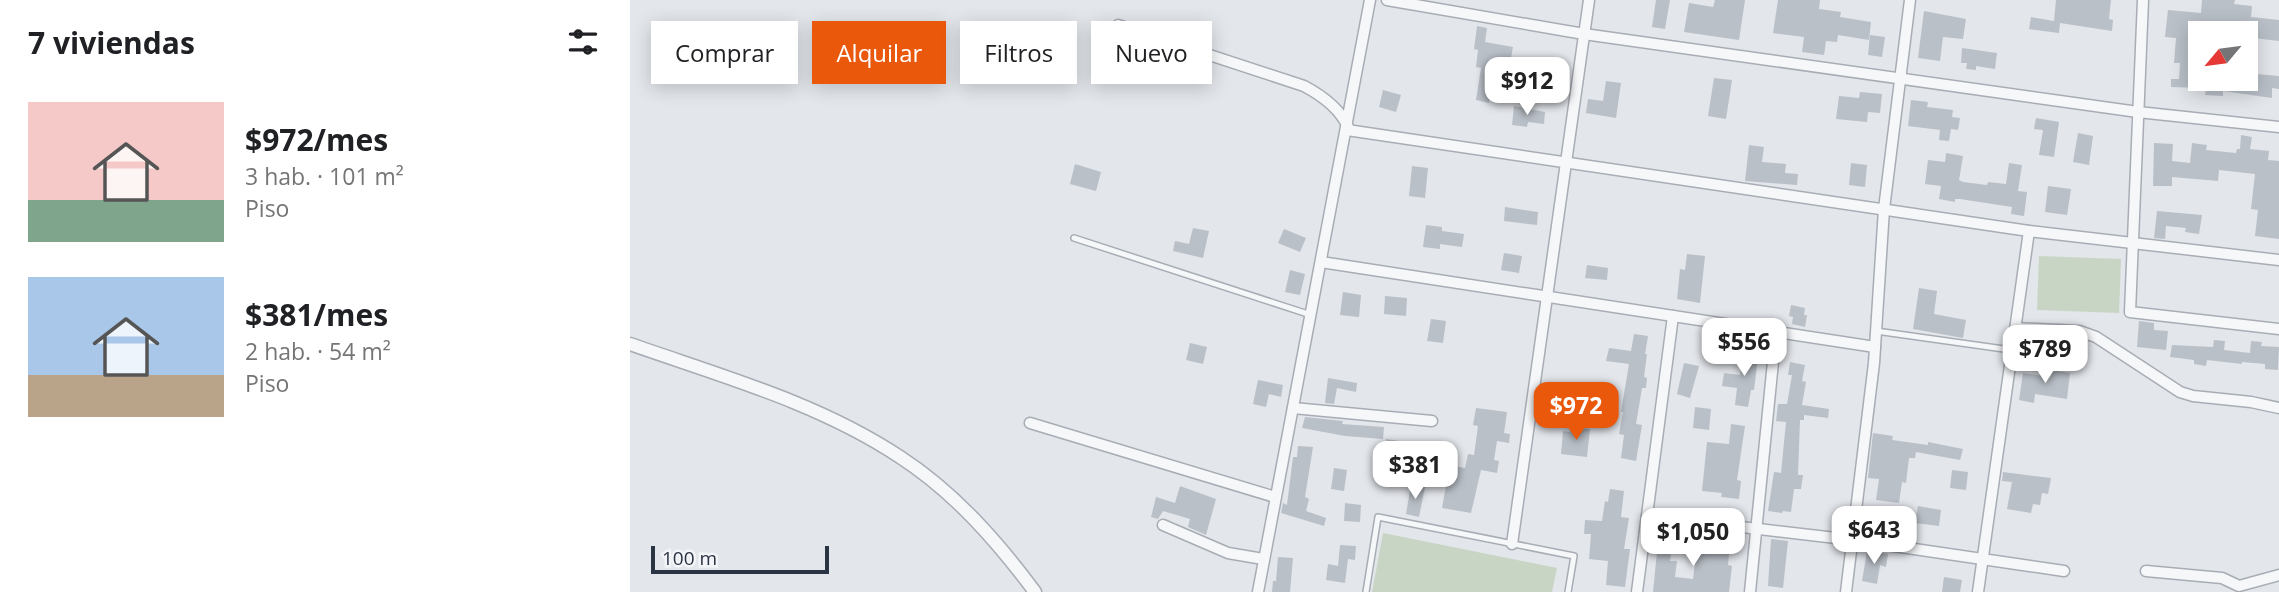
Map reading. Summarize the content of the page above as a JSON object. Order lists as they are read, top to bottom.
{
  "scale_bar": "100 m",
  "north": "bottom left",
  "page": {
    "heading": "7 viviendas",
    "chip": [
      "Comprar",
      "Alquilar",
      "Filtros",
      "Nuevo"
    ],
    "price": [
      "$912",
      "$556",
      "$789",
      "$972",
      "$381",
      "$643",
      "$1,050"
    ],
    "list": [
      {
        "name": "$972/mes",
        "note": "3 hab. · 101 m² · Piso"
      },
      {
        "name": "$381/mes",
        "note": "2 hab. · 54 m² · Piso"
      }
    ],
    "scale": "100 m"
  }
}
